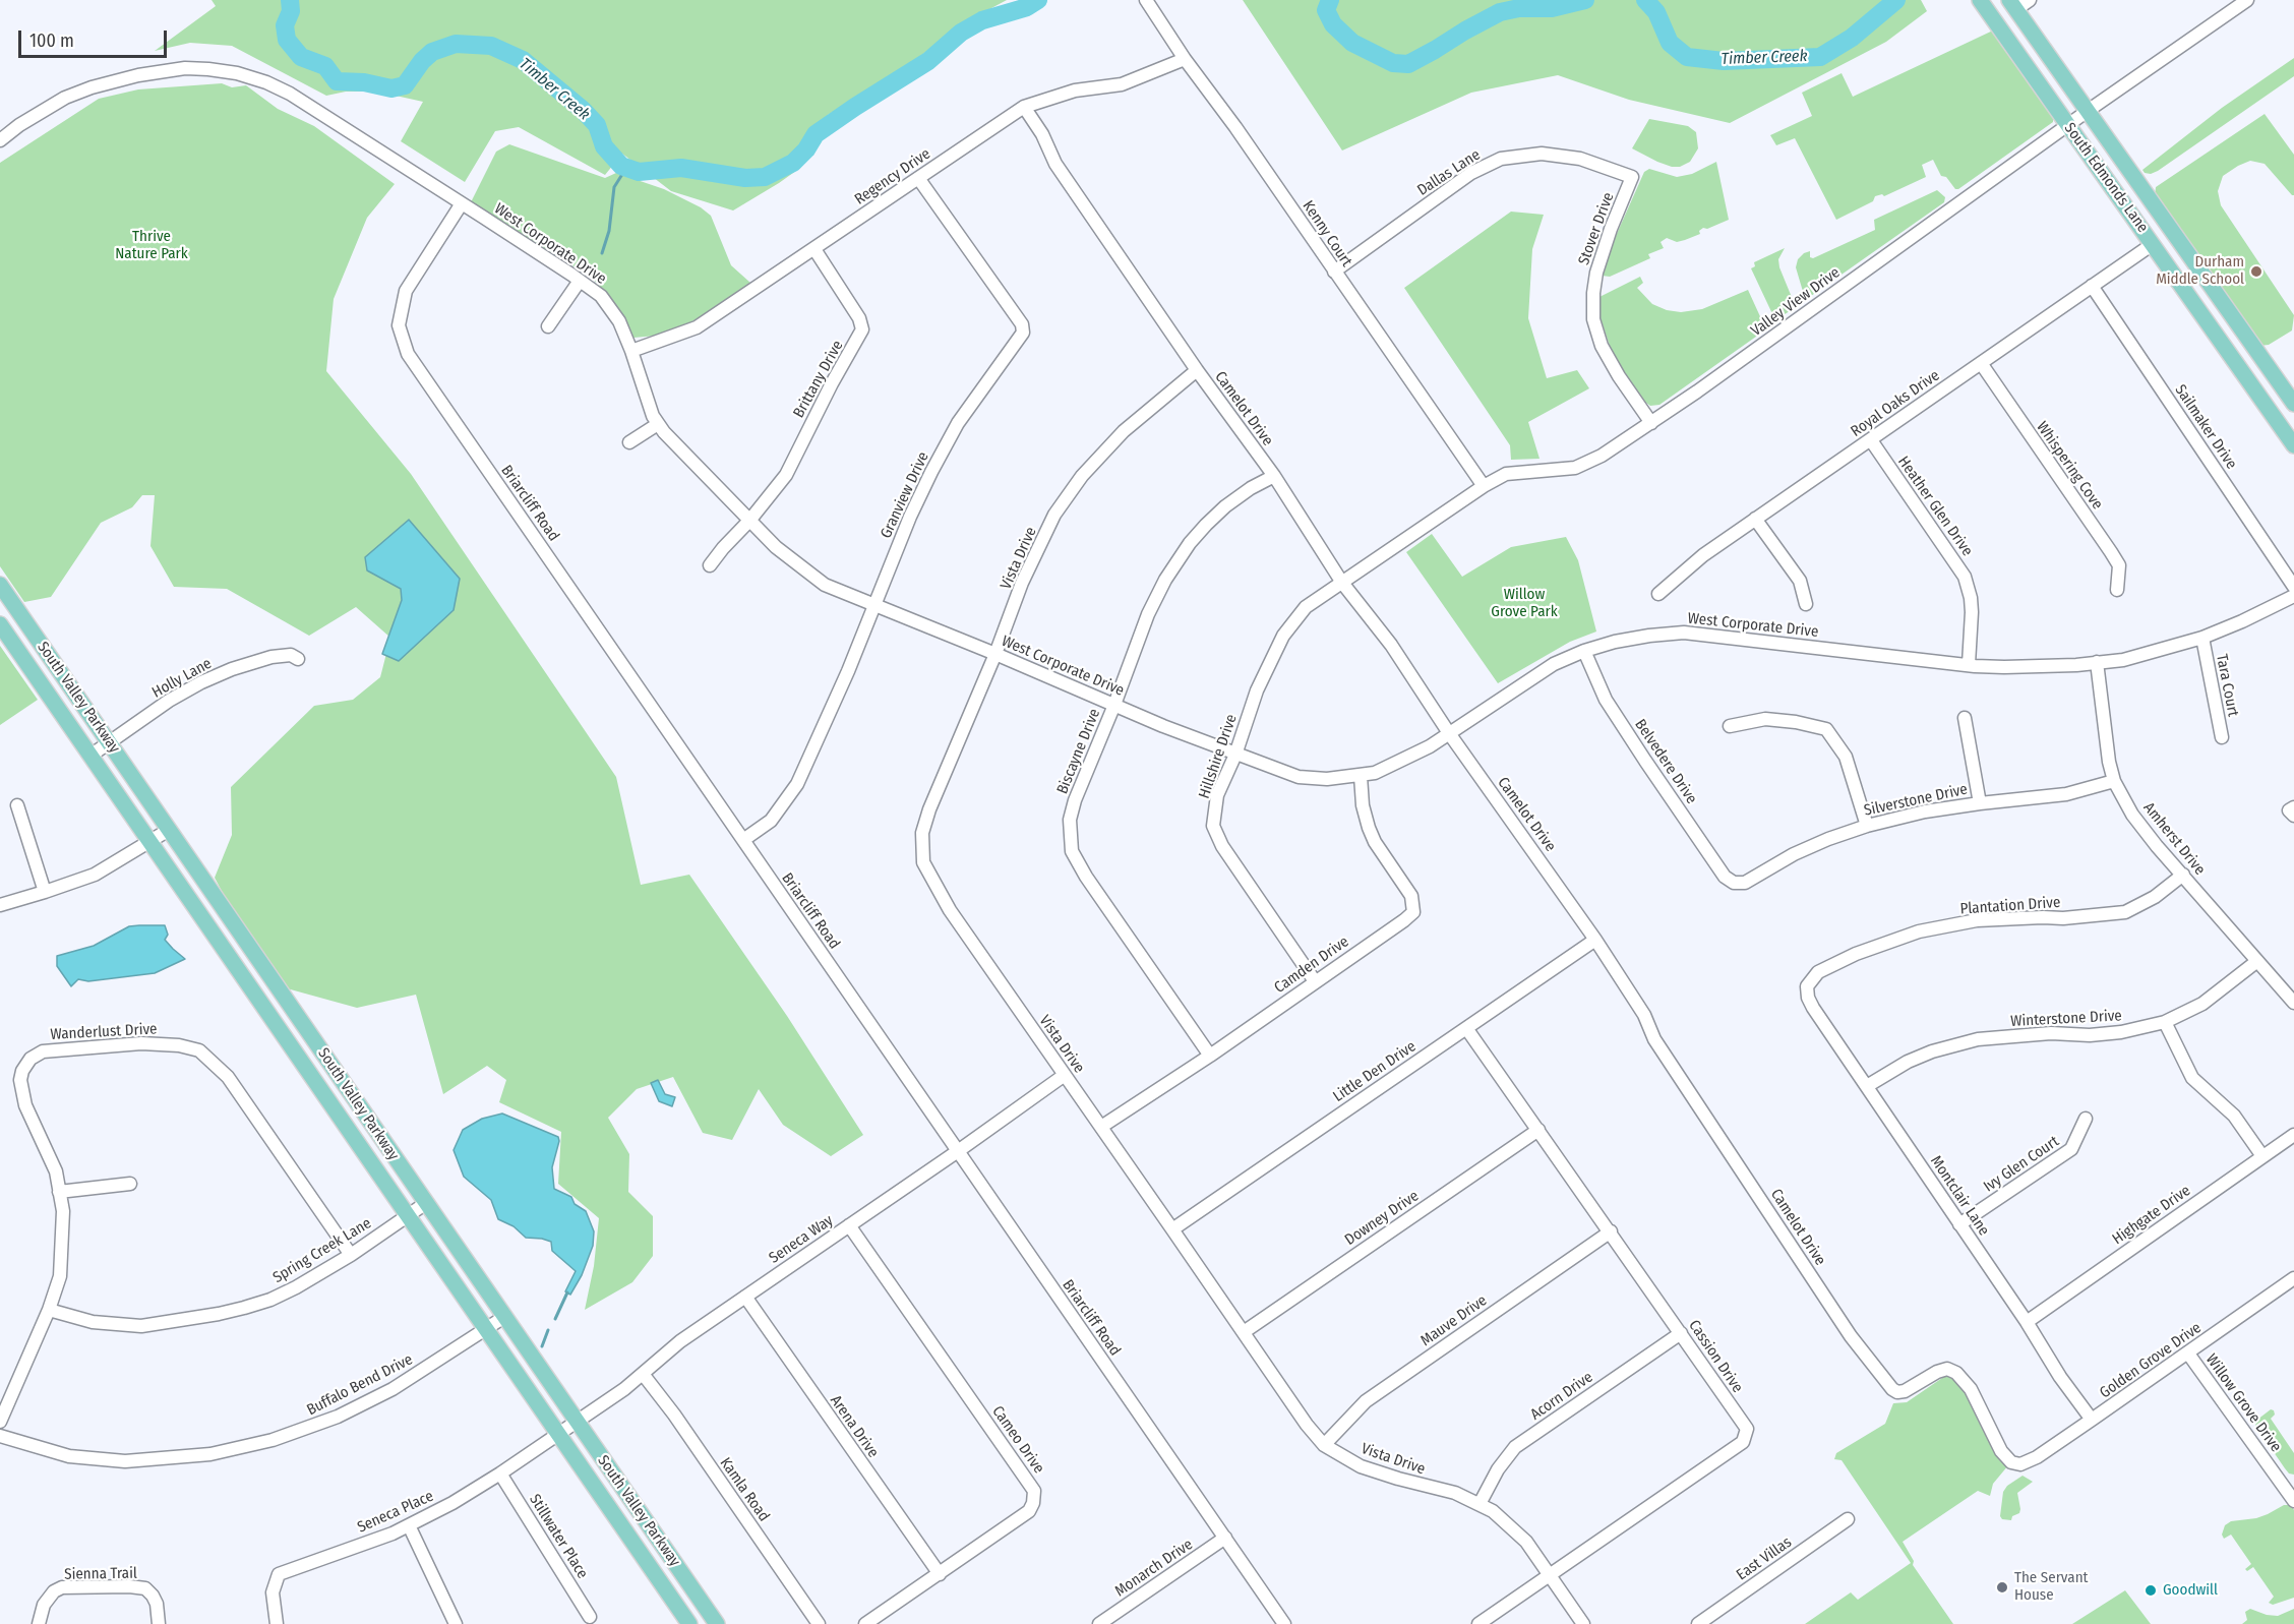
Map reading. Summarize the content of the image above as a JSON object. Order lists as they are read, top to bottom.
{
  "streets": {
    "main road": ["South Edmonds Lane", "South Valley Parkway"],
    "street": [
      "Dallas Lane",
      "Regency Drive",
      "Stover Drive",
      "Kenny Court",
      "West Corporate Drive",
      "Valley View Drive",
      "Brittany Drive",
      "Royal Oaks Drive",
      "Camelot Drive",
      "Sailmaker Drive",
      "Whispering Cove",
      "Granview Drive",
      "Briarcliff Road",
      "Heather Glen Drive",
      "Vista Drive",
      "Holly Lane",
      "Tara Court",
      "Biscayne Drive",
      "Hillshire Drive",
      "Belvedere Drive",
      "Silverstone Drive",
      "Amherst Drive",
      "Plantation Drive",
      "Camden Drive",
      "Winterstone Drive",
      "Wanderlust Drive",
      "Little Den Drive",
      "Ivy Glen Court",
      "Montclair Lane",
      "Highgate Drive",
      "Downey Drive",
      "Seneca Way",
      "Spring Creek Lane",
      "Mauve Drive",
      "Cassion Drive",
      "Golden Grove Drive",
      "Buffalo Bend Drive",
      "Acorn Drive",
      "Willow Grove Drive",
      "Arena Drive",
      "Cameo Drive",
      "Kamla Road",
      "Seneca Place",
      "Stillwater Place",
      "East Villas",
      "Monarch Drive",
      "Sienna Trail"
    ]
  },
  "crossings": [
    ["Dallas Lane", "Stover Drive"],
    ["Dallas Lane", "Kenny Court"],
    ["Regency Drive", "Kenny Court"],
    ["Regency Drive", "West Corporate Drive"],
    ["Regency Drive", "Brittany Drive"],
    ["Regency Drive", "Camelot Drive"],
    ["Regency Drive", "Granview Drive"],
    ["South Edmonds Lane", "Valley View Drive"],
    ["South Edmonds Lane", "Royal Oaks Drive"],
    ["Stover Drive", "Valley View Drive"],
    ["Kenny Court", "Valley View Drive"],
    ["West Corporate Drive", "Brittany Drive"],
    ["West Corporate Drive", "Camelot Drive"],
    ["West Corporate Drive", "Granview Drive"],
    ["West Corporate Drive", "Briarcliff Road"],
    ["West Corporate Drive", "Heather Glen Drive"],
    ["West Corporate Drive", "Vista Drive"],
    ["West Corporate Drive", "Tara Court"],
    ["West Corporate Drive", "Biscayne Drive"],
    ["West Corporate Drive", "Hillshire Drive"],
    ["West Corporate Drive", "Belvedere Drive"],
    ["West Corporate Drive", "Amherst Drive"],
    ["West Corporate Drive", "Camden Drive"],
    ["Valley View Drive", "Camelot Drive"],
    ["Valley View Drive", "Hillshire Drive"],
    ["Royal Oaks Drive", "Sailmaker Drive"],
    ["Royal Oaks Drive", "Whispering Cove"],
    ["Royal Oaks Drive", "Heather Glen Drive"],
    ["Camelot Drive", "Vista Drive"],
    ["Camelot Drive", "Biscayne Drive"],
    ["Camelot Drive", "Hillshire Drive"],
    ["Camelot Drive", "Little Den Drive"],
    ["Camelot Drive", "Golden Grove Drive"],
    ["Granview Drive", "Briarcliff Road"],
    ["Briarcliff Road", "Seneca Way"],
    ["Briarcliff Road", "Monarch Drive"],
    ["Vista Drive", "Camden Drive"],
    ["Vista Drive", "Little Den Drive"],
    ["Vista Drive", "Downey Drive"],
    ["Vista Drive", "Seneca Way"],
    ["Vista Drive", "Mauve Drive"],
    ["Vista Drive", "Cassion Drive"],
    ["Vista Drive", "Acorn Drive"],
    ["Holly Lane", "South Valley Parkway"],
    ["South Valley Parkway", "Seneca Way"],
    ["South Valley Parkway", "Spring Creek Lane"],
    ["South Valley Parkway", "Buffalo Bend Drive"],
    ["South Valley Parkway", "Seneca Place"],
    ["Biscayne Drive", "Camden Drive"],
    ["Hillshire Drive", "Camden Drive"],
    ["Belvedere Drive", "Silverstone Drive"],
    ["Silverstone Drive", "Amherst Drive"],
    ["Amherst Drive", "Plantation Drive"],
    ["Amherst Drive", "Winterstone Drive"],
    ["Plantation Drive", "Montclair Lane"],
    ["Winterstone Drive", "Montclair Lane"],
    ["Wanderlust Drive", "Spring Creek Lane"],
    ["Little Den Drive", "Cassion Drive"],
    ["Ivy Glen Court", "Montclair Lane"],
    ["Montclair Lane", "Highgate Drive"],
    ["Montclair Lane", "Golden Grove Drive"],
    ["Downey Drive", "Cassion Drive"],
    ["Seneca Way", "Arena Drive"],
    ["Seneca Way", "Cameo Drive"],
    ["Seneca Way", "Kamla Road"],
    ["Seneca Way", "Seneca Place"],
    ["Mauve Drive", "Cassion Drive"],
    ["Cassion Drive", "Acorn Drive"],
    ["Golden Grove Drive", "Willow Grove Drive"],
    ["Arena Drive", "Cameo Drive"],
    ["Seneca Place", "Stillwater Place"]
  ],
  "water": ["Timber Creek"],
  "parks": ["Thrive Nature Park", "Willow Grove Park"],
  "places": ["Durham Middle School", "The Servant House", "Goodwill"],
  "scale_bar": "100 m"
}
